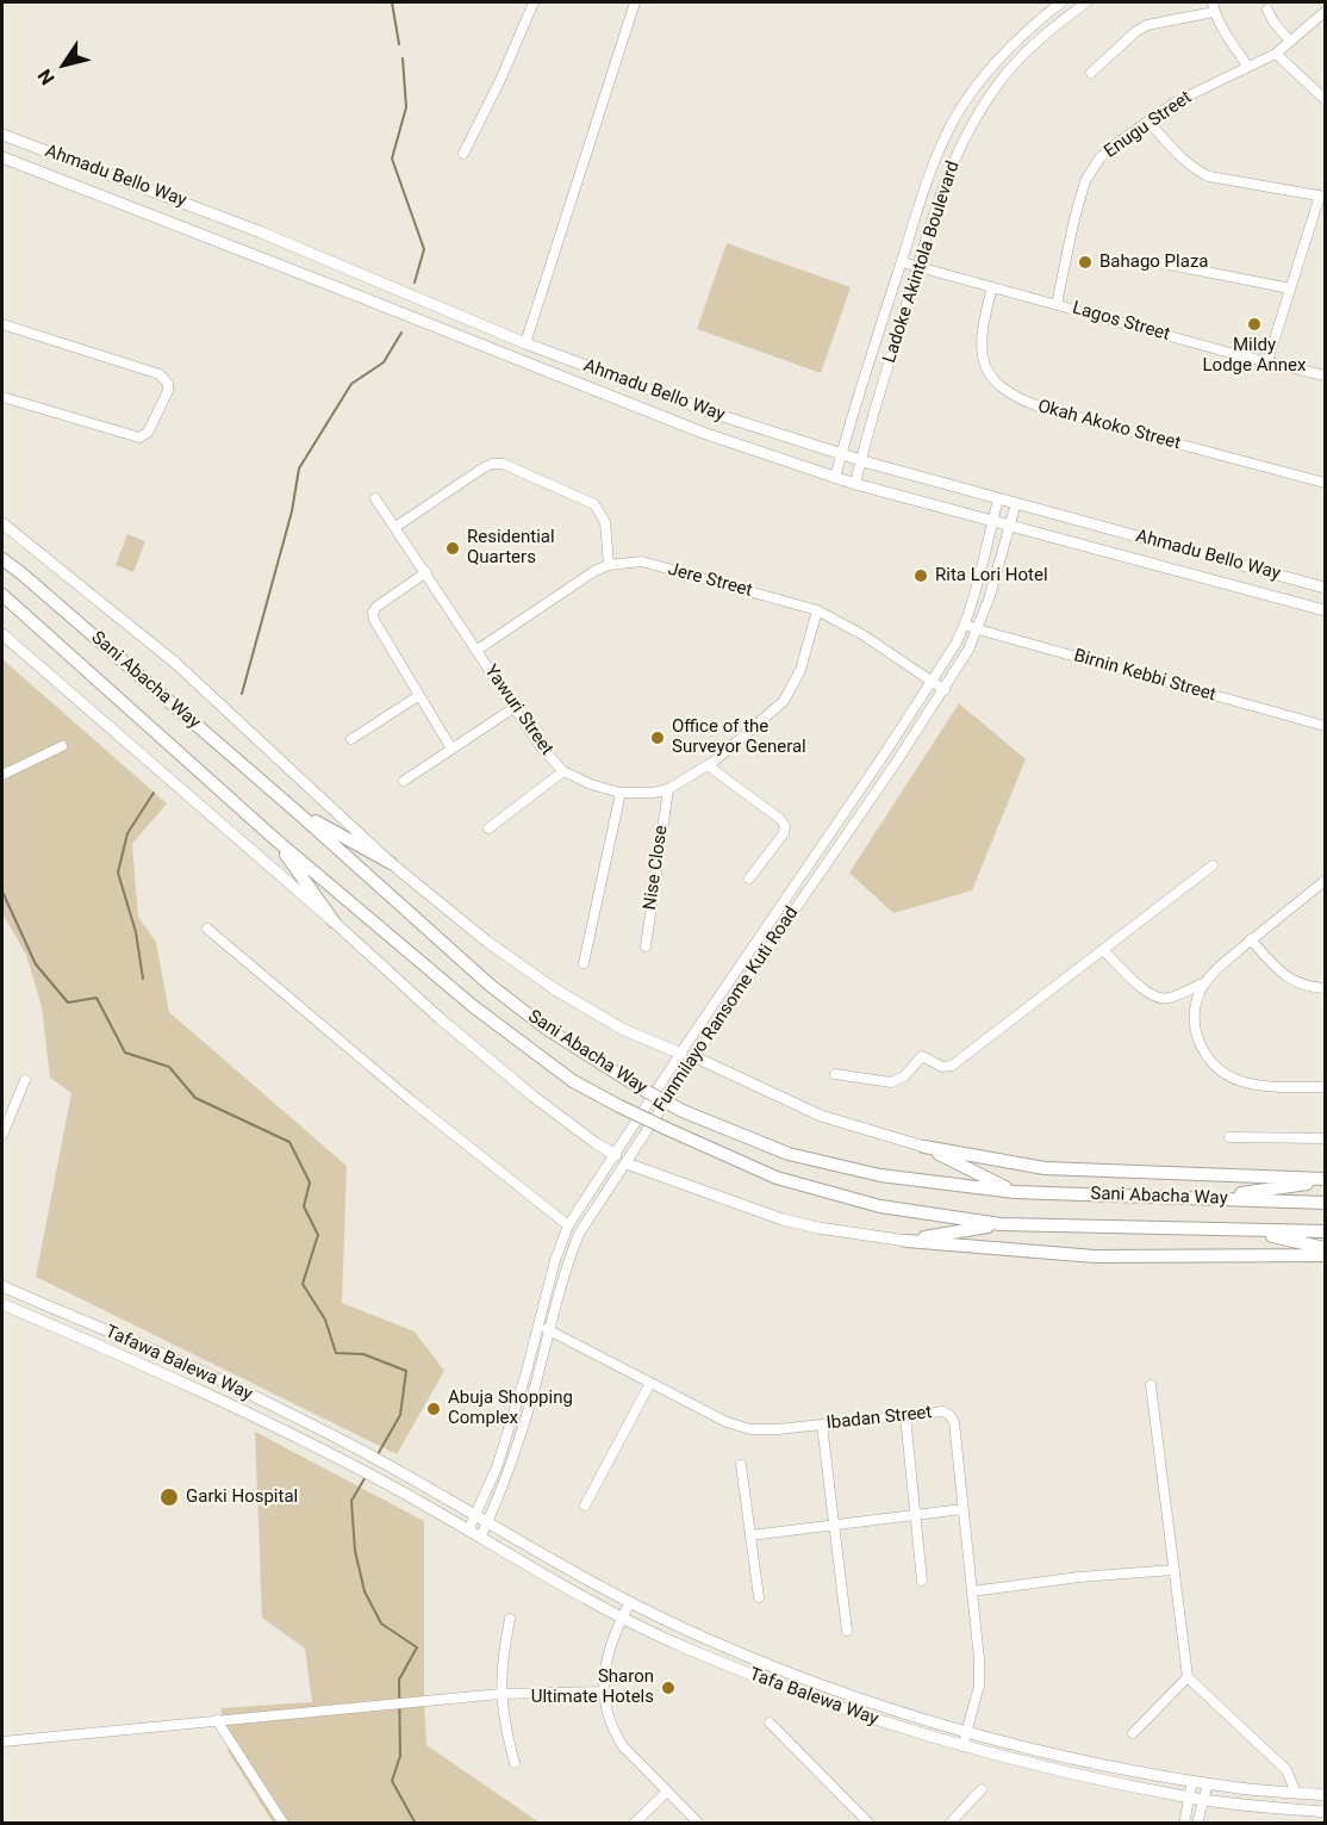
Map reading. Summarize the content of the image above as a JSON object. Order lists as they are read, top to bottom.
{
  "streets": {
    "highway": ["Sani Abacha Way"],
    "main road": ["Ahmadu Bello Way", "Tafawa Balewa Way", "Tafa Balewa Way"],
    "street": [
      "Enugu Street",
      "Ladoke Akintola Boulevard",
      "Lagos Street",
      "Okah Akoko Street",
      "Jere Street",
      "Birnin Kebbi Street",
      "Yawuri Street",
      "Nise Close",
      "Funmilayo Ransome Kuti Road",
      "Ibadan Street"
    ]
  },
  "crossings": [
    ["Enugu Street", "Lagos Street"],
    ["Ahmadu Bello Way", "Ladoke Akintola Boulevard"],
    ["Ahmadu Bello Way", "Funmilayo Ransome Kuti Road"],
    ["Ladoke Akintola Boulevard", "Lagos Street"],
    ["Lagos Street", "Okah Akoko Street"],
    ["Jere Street", "Yawuri Street"],
    ["Jere Street", "Funmilayo Ransome Kuti Road"],
    ["Birnin Kebbi Street", "Funmilayo Ransome Kuti Road"],
    ["Sani Abacha Way", "Funmilayo Ransome Kuti Road"],
    ["Yawuri Street", "Nise Close"],
    ["Funmilayo Ransome Kuti Road", "Ibadan Street"],
    ["Funmilayo Ransome Kuti Road", "Tafa Balewa Way"],
    ["Tafawa Balewa Way", "Tafa Balewa Way"],
    ["Ibadan Street", "Tafa Balewa Way"]
  ],
  "places": [
    "Bahago Plaza",
    "Mildy Lodge Annex",
    "Residential Quarters",
    "Rita Lori Hotel",
    "Office of the Surveyor General",
    "Abuja Shopping Complex",
    "Garki Hospital",
    "Sharon Ultimate Hotels"
  ],
  "north": "bottom left"
}
